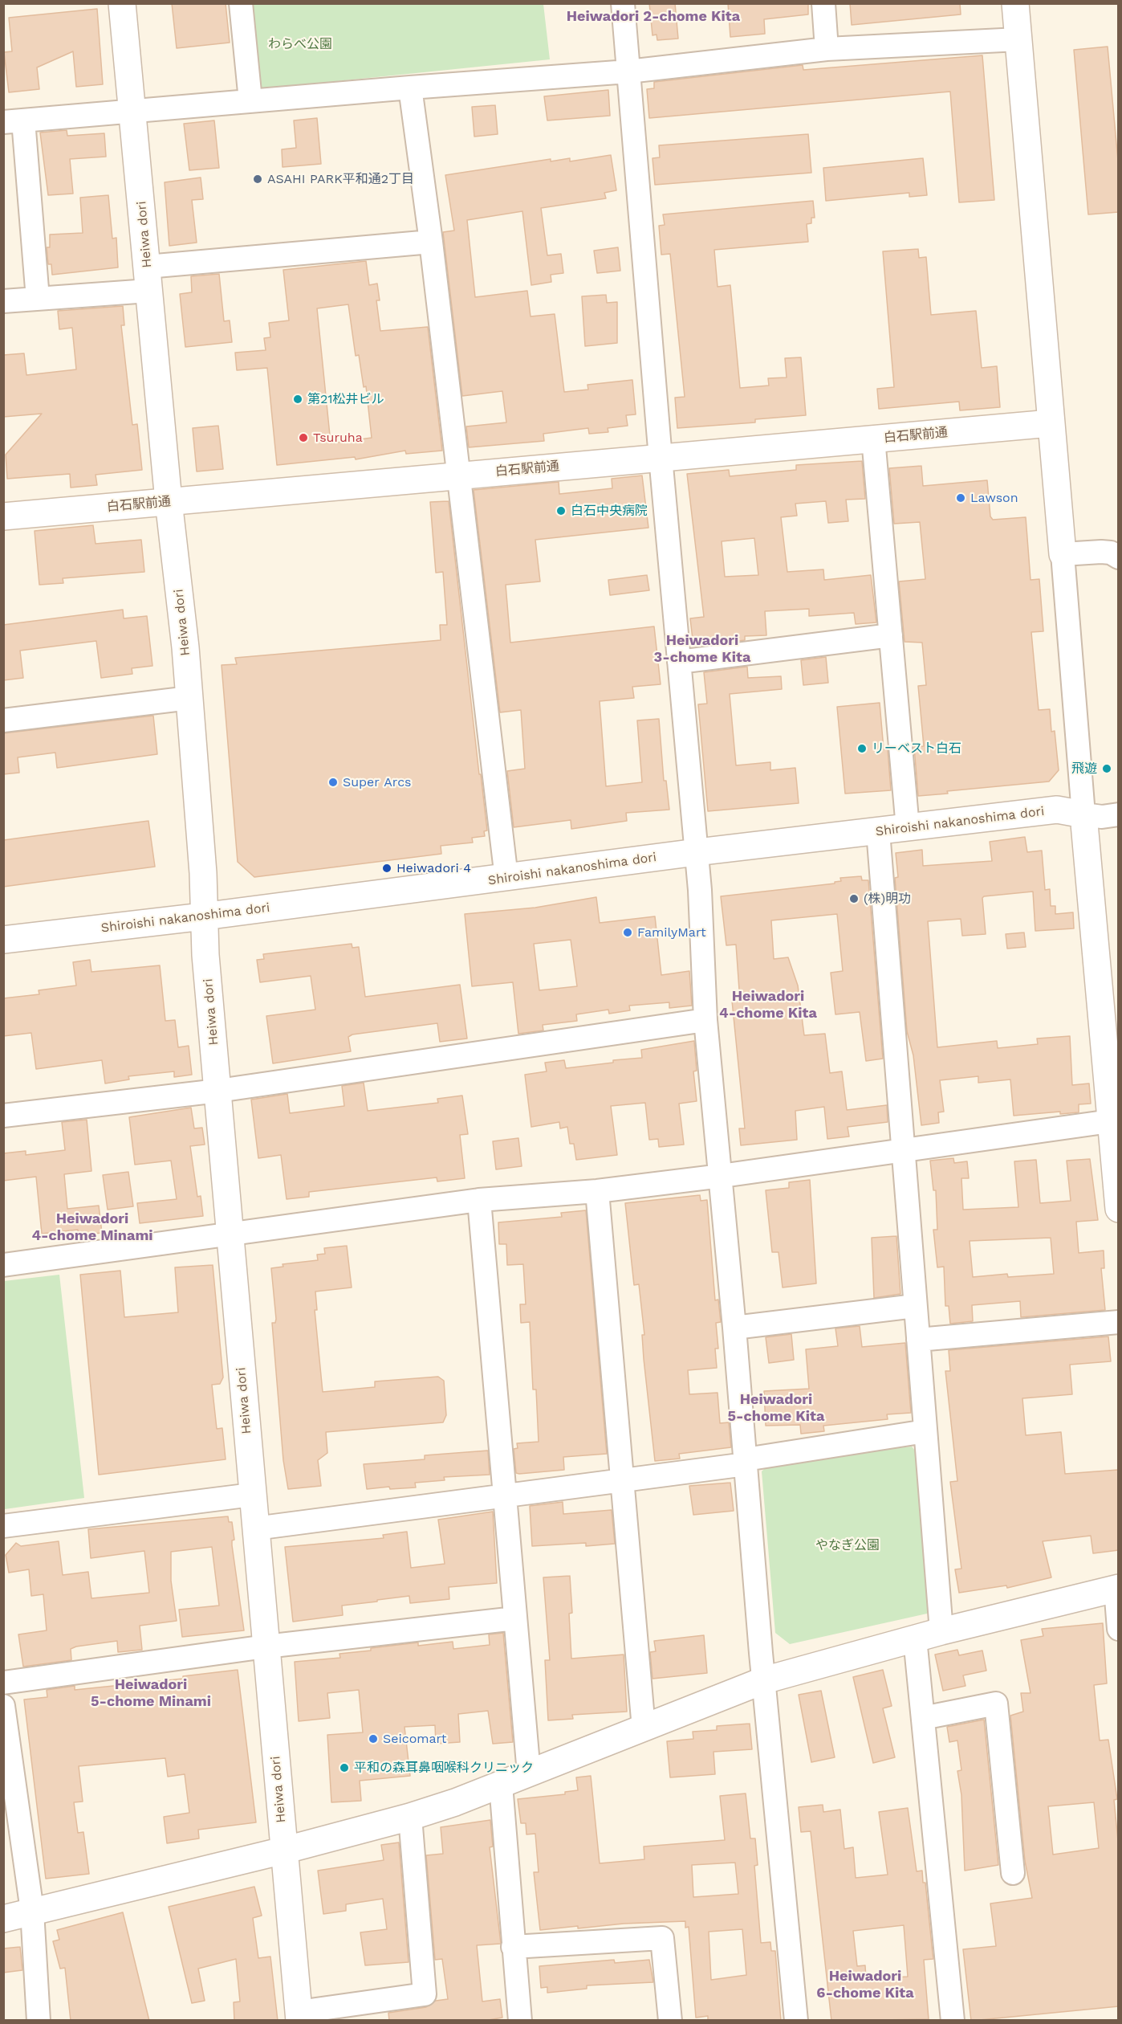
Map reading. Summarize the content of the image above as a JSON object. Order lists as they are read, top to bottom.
{
  "streets": {
    "street": ["Heiwa dori", "白石駅前通", "Shiroishi nakanoshima dori"]
  },
  "crossings": [
    ["Heiwa dori", "白石駅前通"],
    ["Heiwa dori", "Shiroishi nakanoshima dori"]
  ],
  "districts": [
    "Heiwadori 2-chome Kita",
    "Heiwadori 3-chome Kita",
    "Heiwadori 4-chome Kita",
    "Heiwadori 4-chome Minami",
    "Heiwadori 5-chome Kita",
    "Heiwadori 5-chome Minami",
    "Heiwadori 6-chome Kita"
  ],
  "parks": ["わらべ公園", "やなぎ公園"],
  "places": [
    "ASAHI PARK平和通2丁目",
    "第21松井ビル",
    "Tsuruha",
    "Lawson",
    "白石中央病院",
    "リーベスト白石",
    "飛遊",
    "Super Arcs",
    "Heiwadori 4",
    "(株)明功",
    "FamilyMart",
    "Seicomart",
    "平和の森耳鼻咽喉科クリニック"
  ]
}
